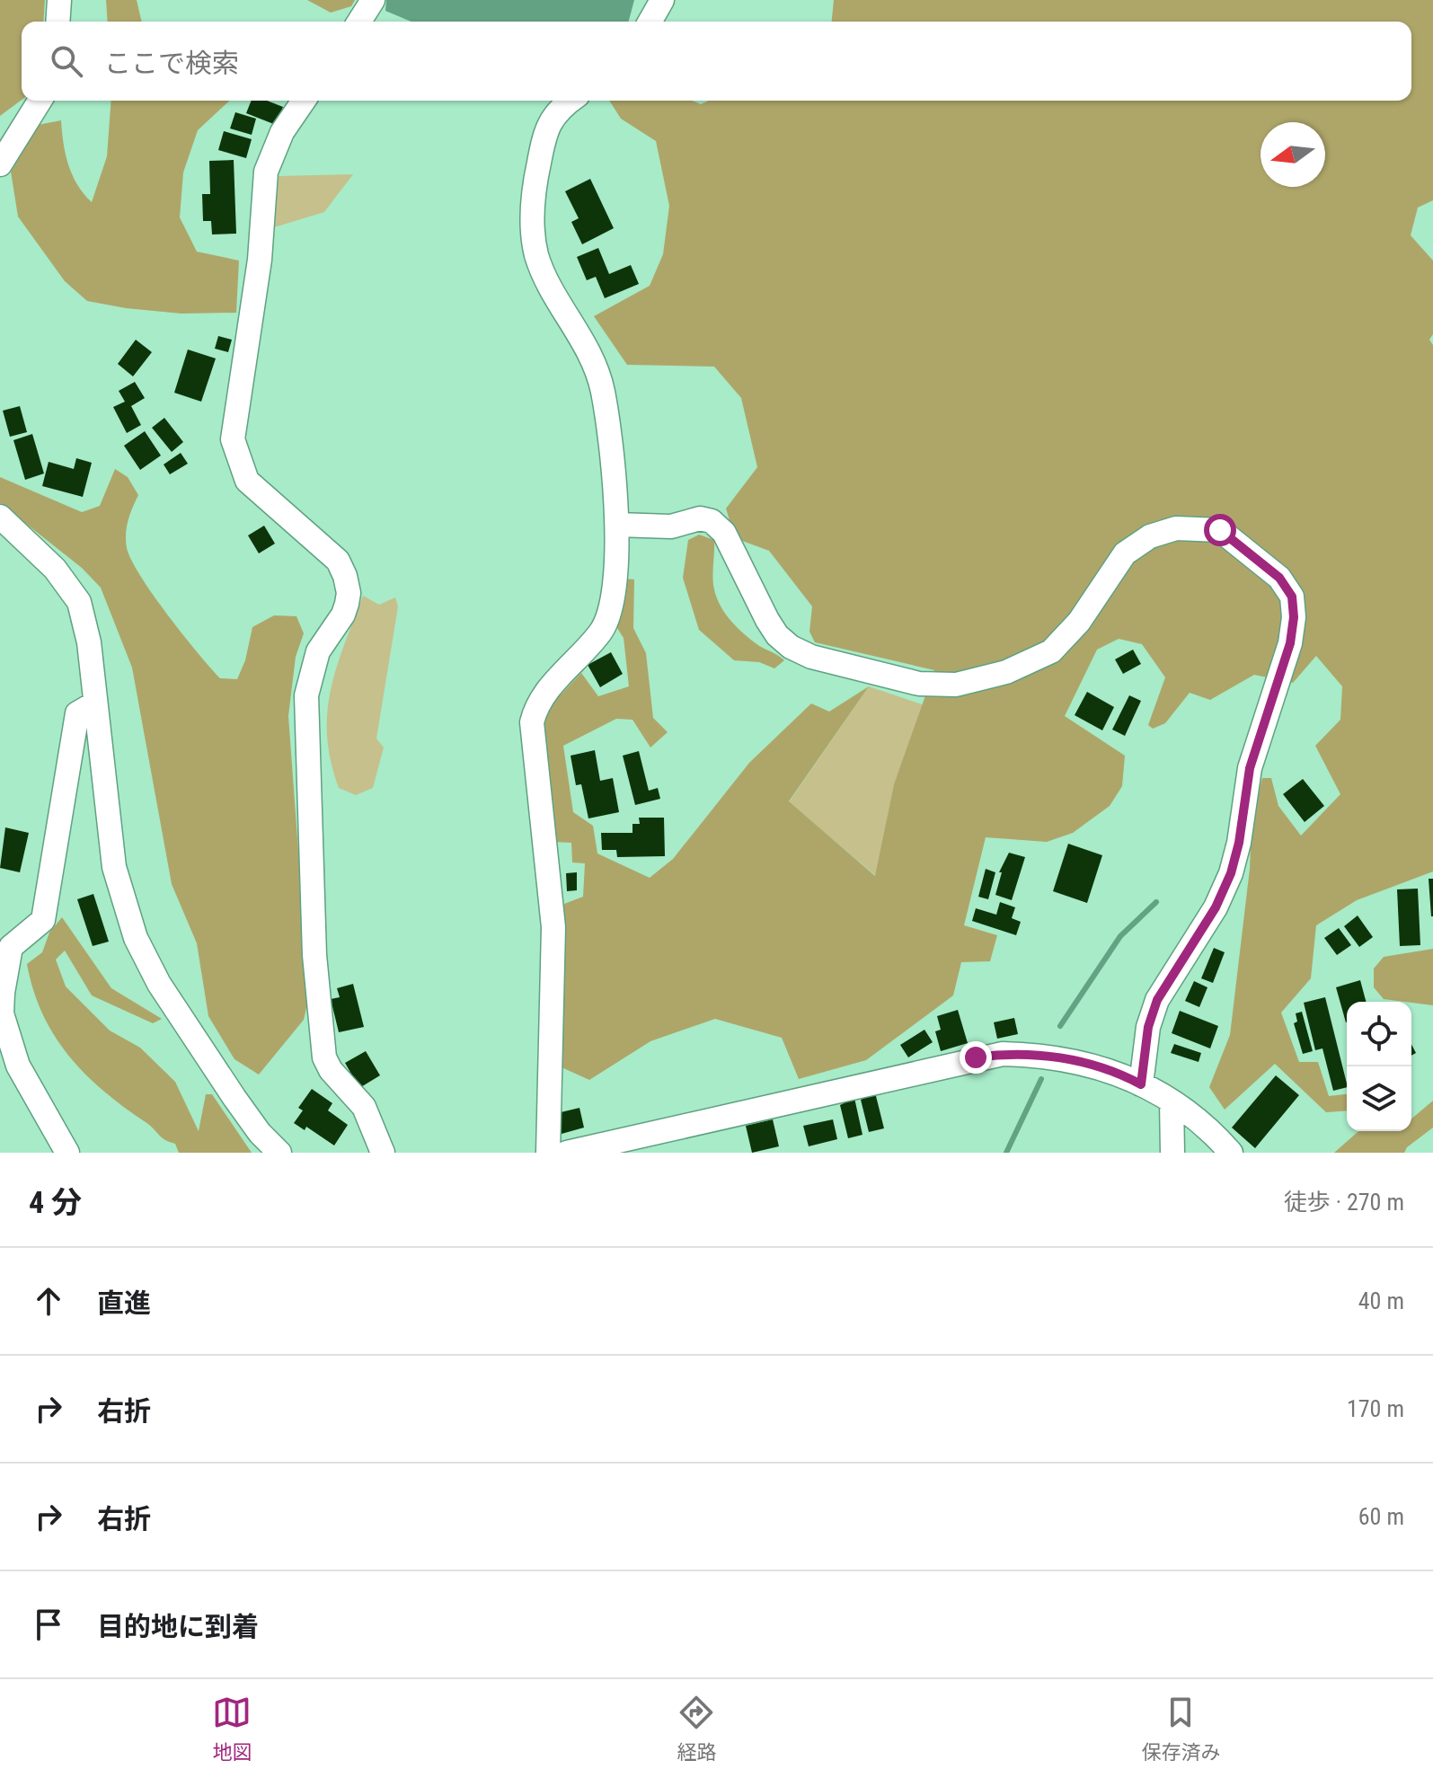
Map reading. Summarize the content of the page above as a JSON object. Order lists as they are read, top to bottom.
{
  "north": "left",
  "page": {
    "search": "ここで検索",
    "heading": ["4 分", "徒歩 · 270 m"],
    "list": [
      ["直進", "40 m"],
      ["右折", "170 m"],
      ["右折", "60 m"],
      "目的地に到着"
    ],
    "nav": ["地図", "経路", "保存済み"]
  }
}
